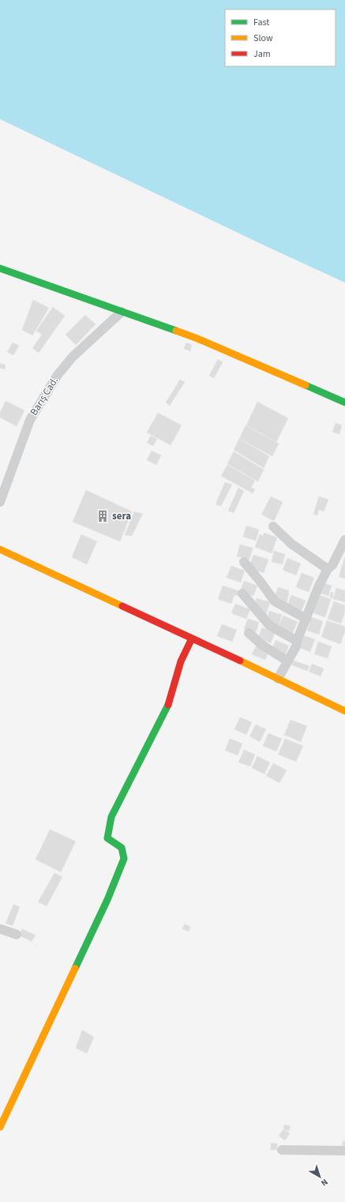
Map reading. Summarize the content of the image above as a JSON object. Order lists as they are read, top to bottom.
{
  "streets": {
    "street": ["Barış Cad."]
  },
  "places": {
    "building": ["sera"]
  },
  "legend": ["Fast", "Slow", "Jam"],
  "north": "bottom right"
}
